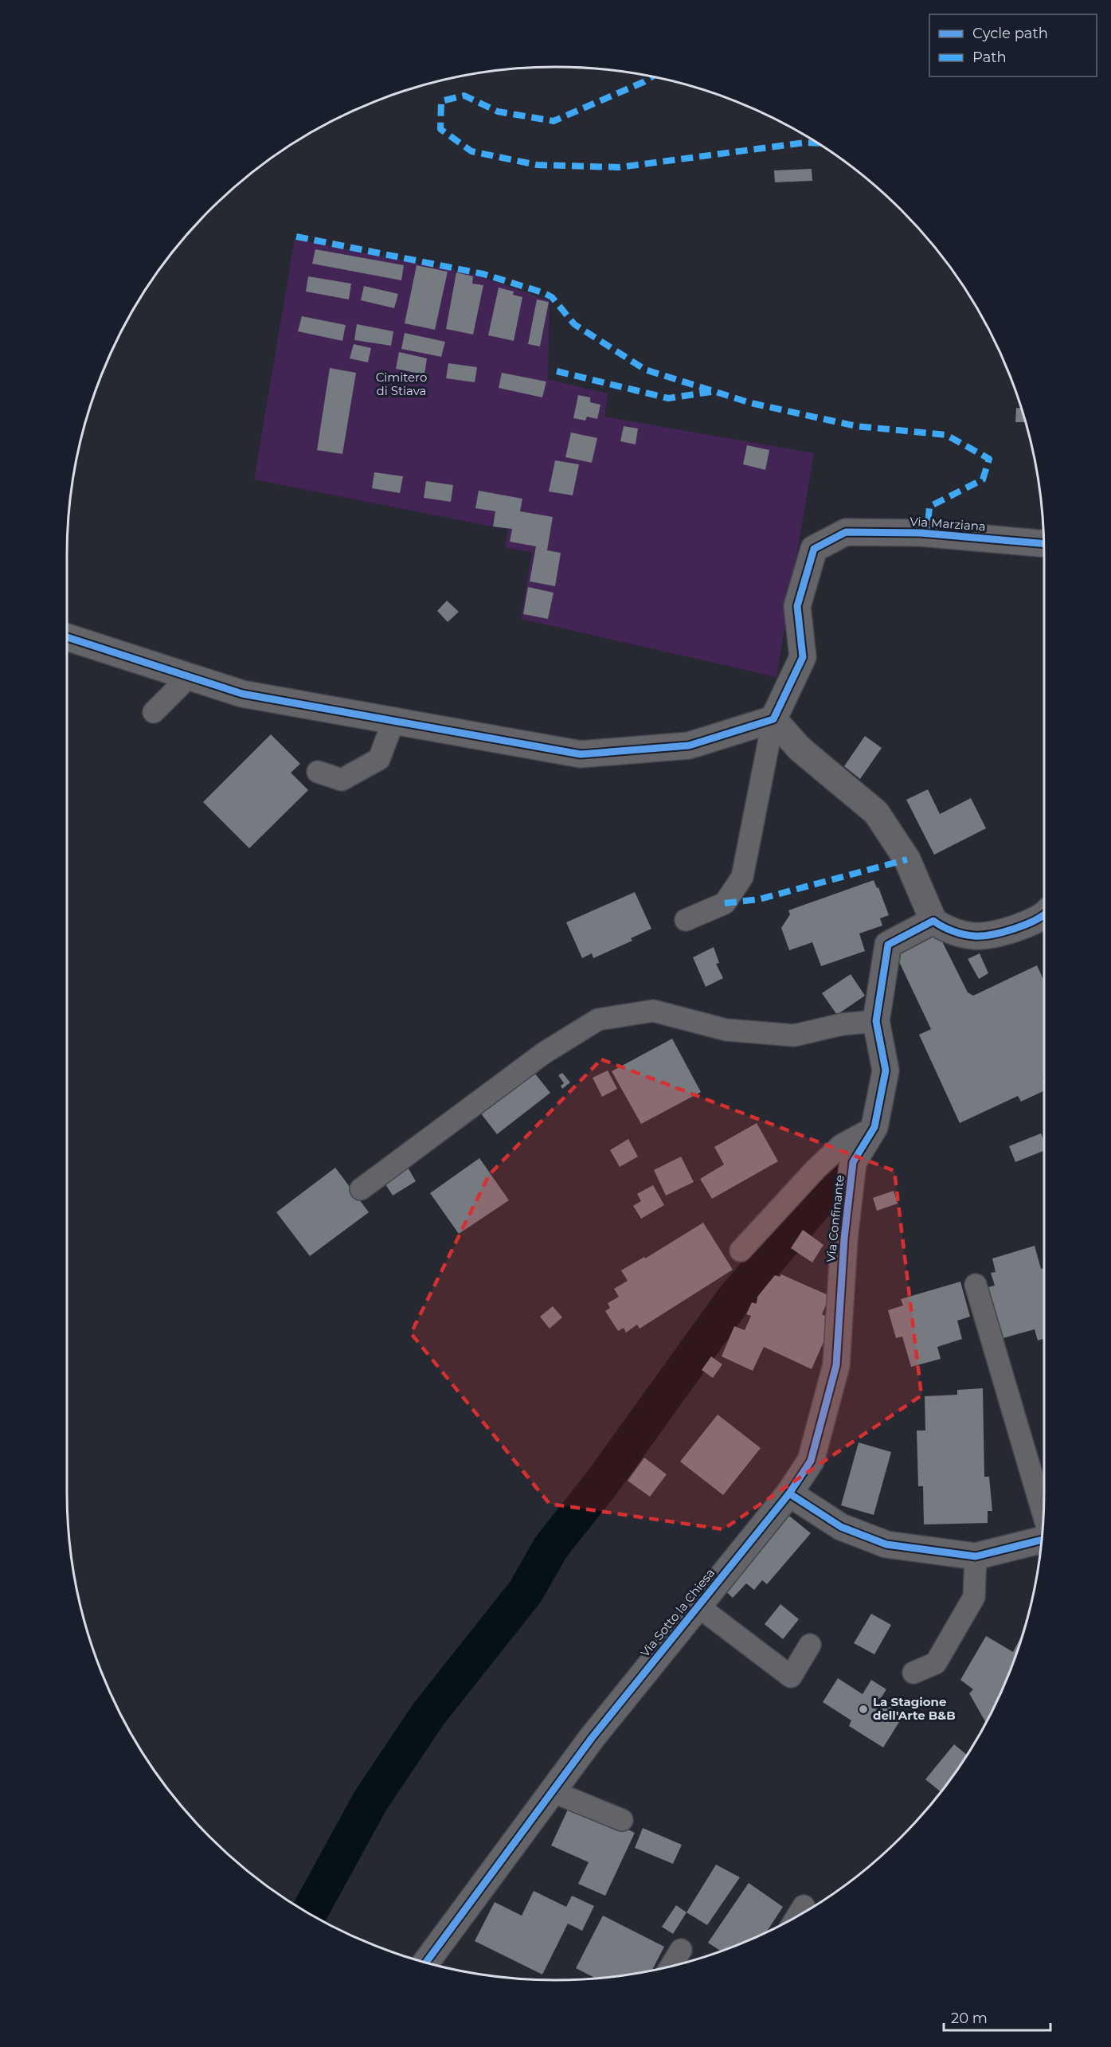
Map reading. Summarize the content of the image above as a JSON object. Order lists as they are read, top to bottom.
{
  "streets": {
    "street": ["Via Marziana", "Via Confinante", "Via Sotto la Chiesa"]
  },
  "crossings": [
    ["Via Confinante", "Via Sotto la Chiesa"]
  ],
  "parks": ["Cimitero di Stiava"],
  "places": ["La Stagione dell'Arte B&B"],
  "legend": ["Cycle path", "Path"],
  "scale_bar": "20 m"
}
